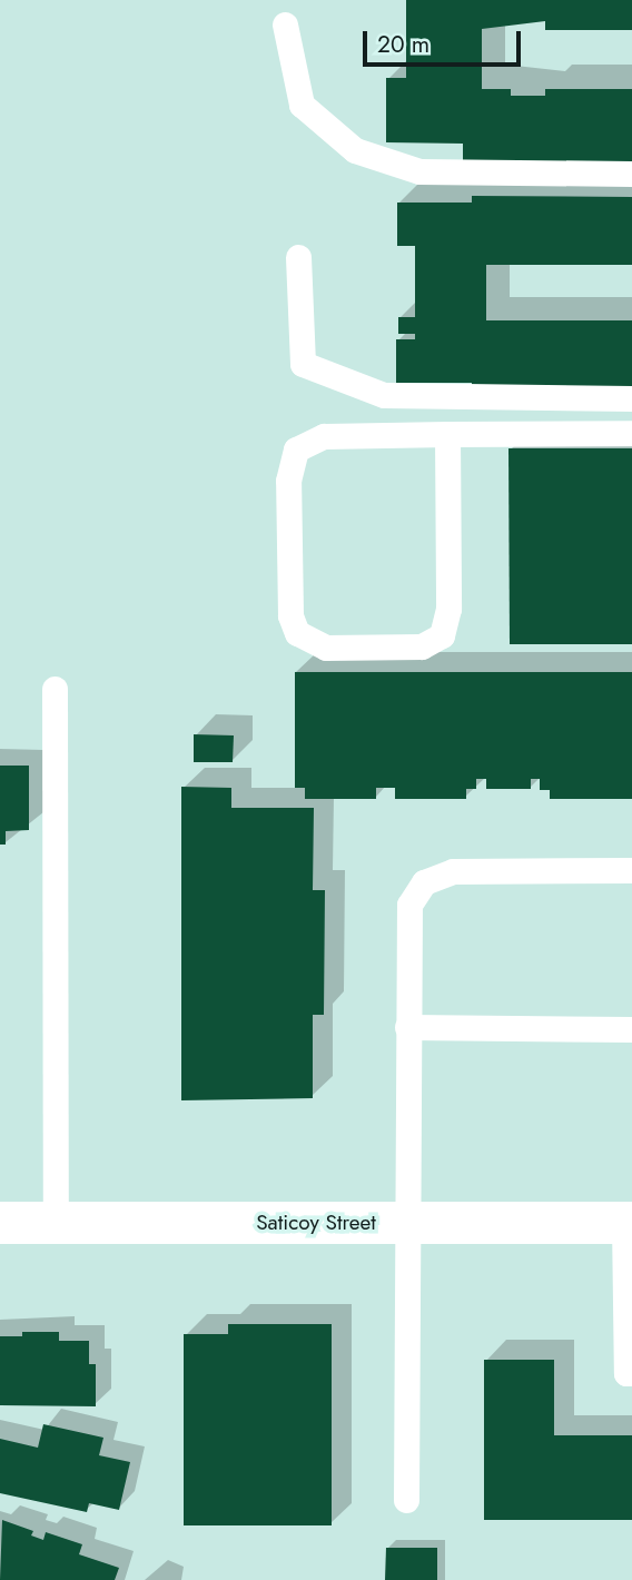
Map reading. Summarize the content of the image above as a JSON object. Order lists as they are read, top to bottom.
{
  "streets": {
    "main road": ["Saticoy Street"]
  },
  "scale_bar": "20 m"
}
